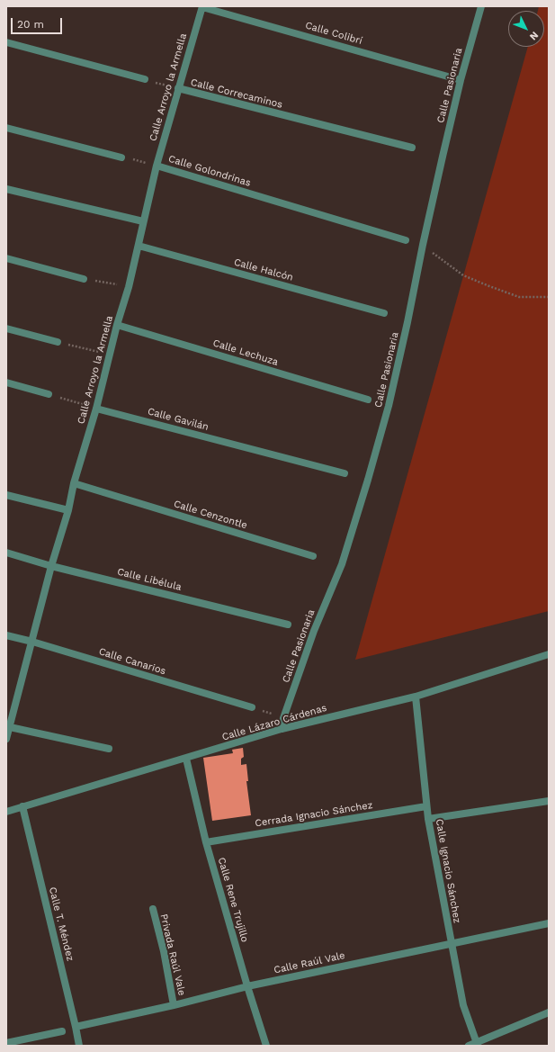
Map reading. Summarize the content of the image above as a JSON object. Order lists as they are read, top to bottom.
{
  "streets": {
    "street": [
      "Calle Colibrí",
      "Calle Pasionaria",
      "Calle Arroyo la Armella",
      "Calle Correcaminos",
      "Calle Golondrinas",
      "Calle Halcón",
      "Calle Lechuza",
      "Calle Gavilán",
      "Calle Cenzontle",
      "Calle Libélula",
      "Calle Canarios",
      "Calle Lázaro Cárdenas",
      "Cerrada Ignacio Sánchez",
      "Calle Ignacio Sánchez",
      "Calle Rene Trujillo",
      "Calle T. Méndez",
      "Privada Raúl Vale",
      "Calle Raúl Vale"
    ]
  },
  "crossings": [
    ["Calle Colibrí", "Calle Pasionaria"],
    ["Calle Colibrí", "Calle Arroyo la Armella"],
    ["Calle Pasionaria", "Calle Lázaro Cárdenas"],
    ["Calle Arroyo la Armella", "Calle Correcaminos"],
    ["Calle Arroyo la Armella", "Calle Golondrinas"],
    ["Calle Arroyo la Armella", "Calle Halcón"],
    ["Calle Arroyo la Armella", "Calle Lechuza"],
    ["Calle Arroyo la Armella", "Calle Gavilán"],
    ["Calle Arroyo la Armella", "Calle Cenzontle"],
    ["Calle Arroyo la Armella", "Calle Libélula"],
    ["Calle Arroyo la Armella", "Calle Canarios"],
    ["Calle Lázaro Cárdenas", "Calle Ignacio Sánchez"],
    ["Calle Lázaro Cárdenas", "Calle Rene Trujillo"],
    ["Calle Lázaro Cárdenas", "Calle T. Méndez"],
    ["Cerrada Ignacio Sánchez", "Calle Ignacio Sánchez"],
    ["Cerrada Ignacio Sánchez", "Calle Rene Trujillo"],
    ["Calle Ignacio Sánchez", "Calle Raúl Vale"],
    ["Calle Rene Trujillo", "Calle Raúl Vale"],
    ["Calle T. Méndez", "Calle Raúl Vale"],
    ["Privada Raúl Vale", "Calle Raúl Vale"]
  ],
  "scale_bar": "20 m",
  "north": "bottom right"
}
